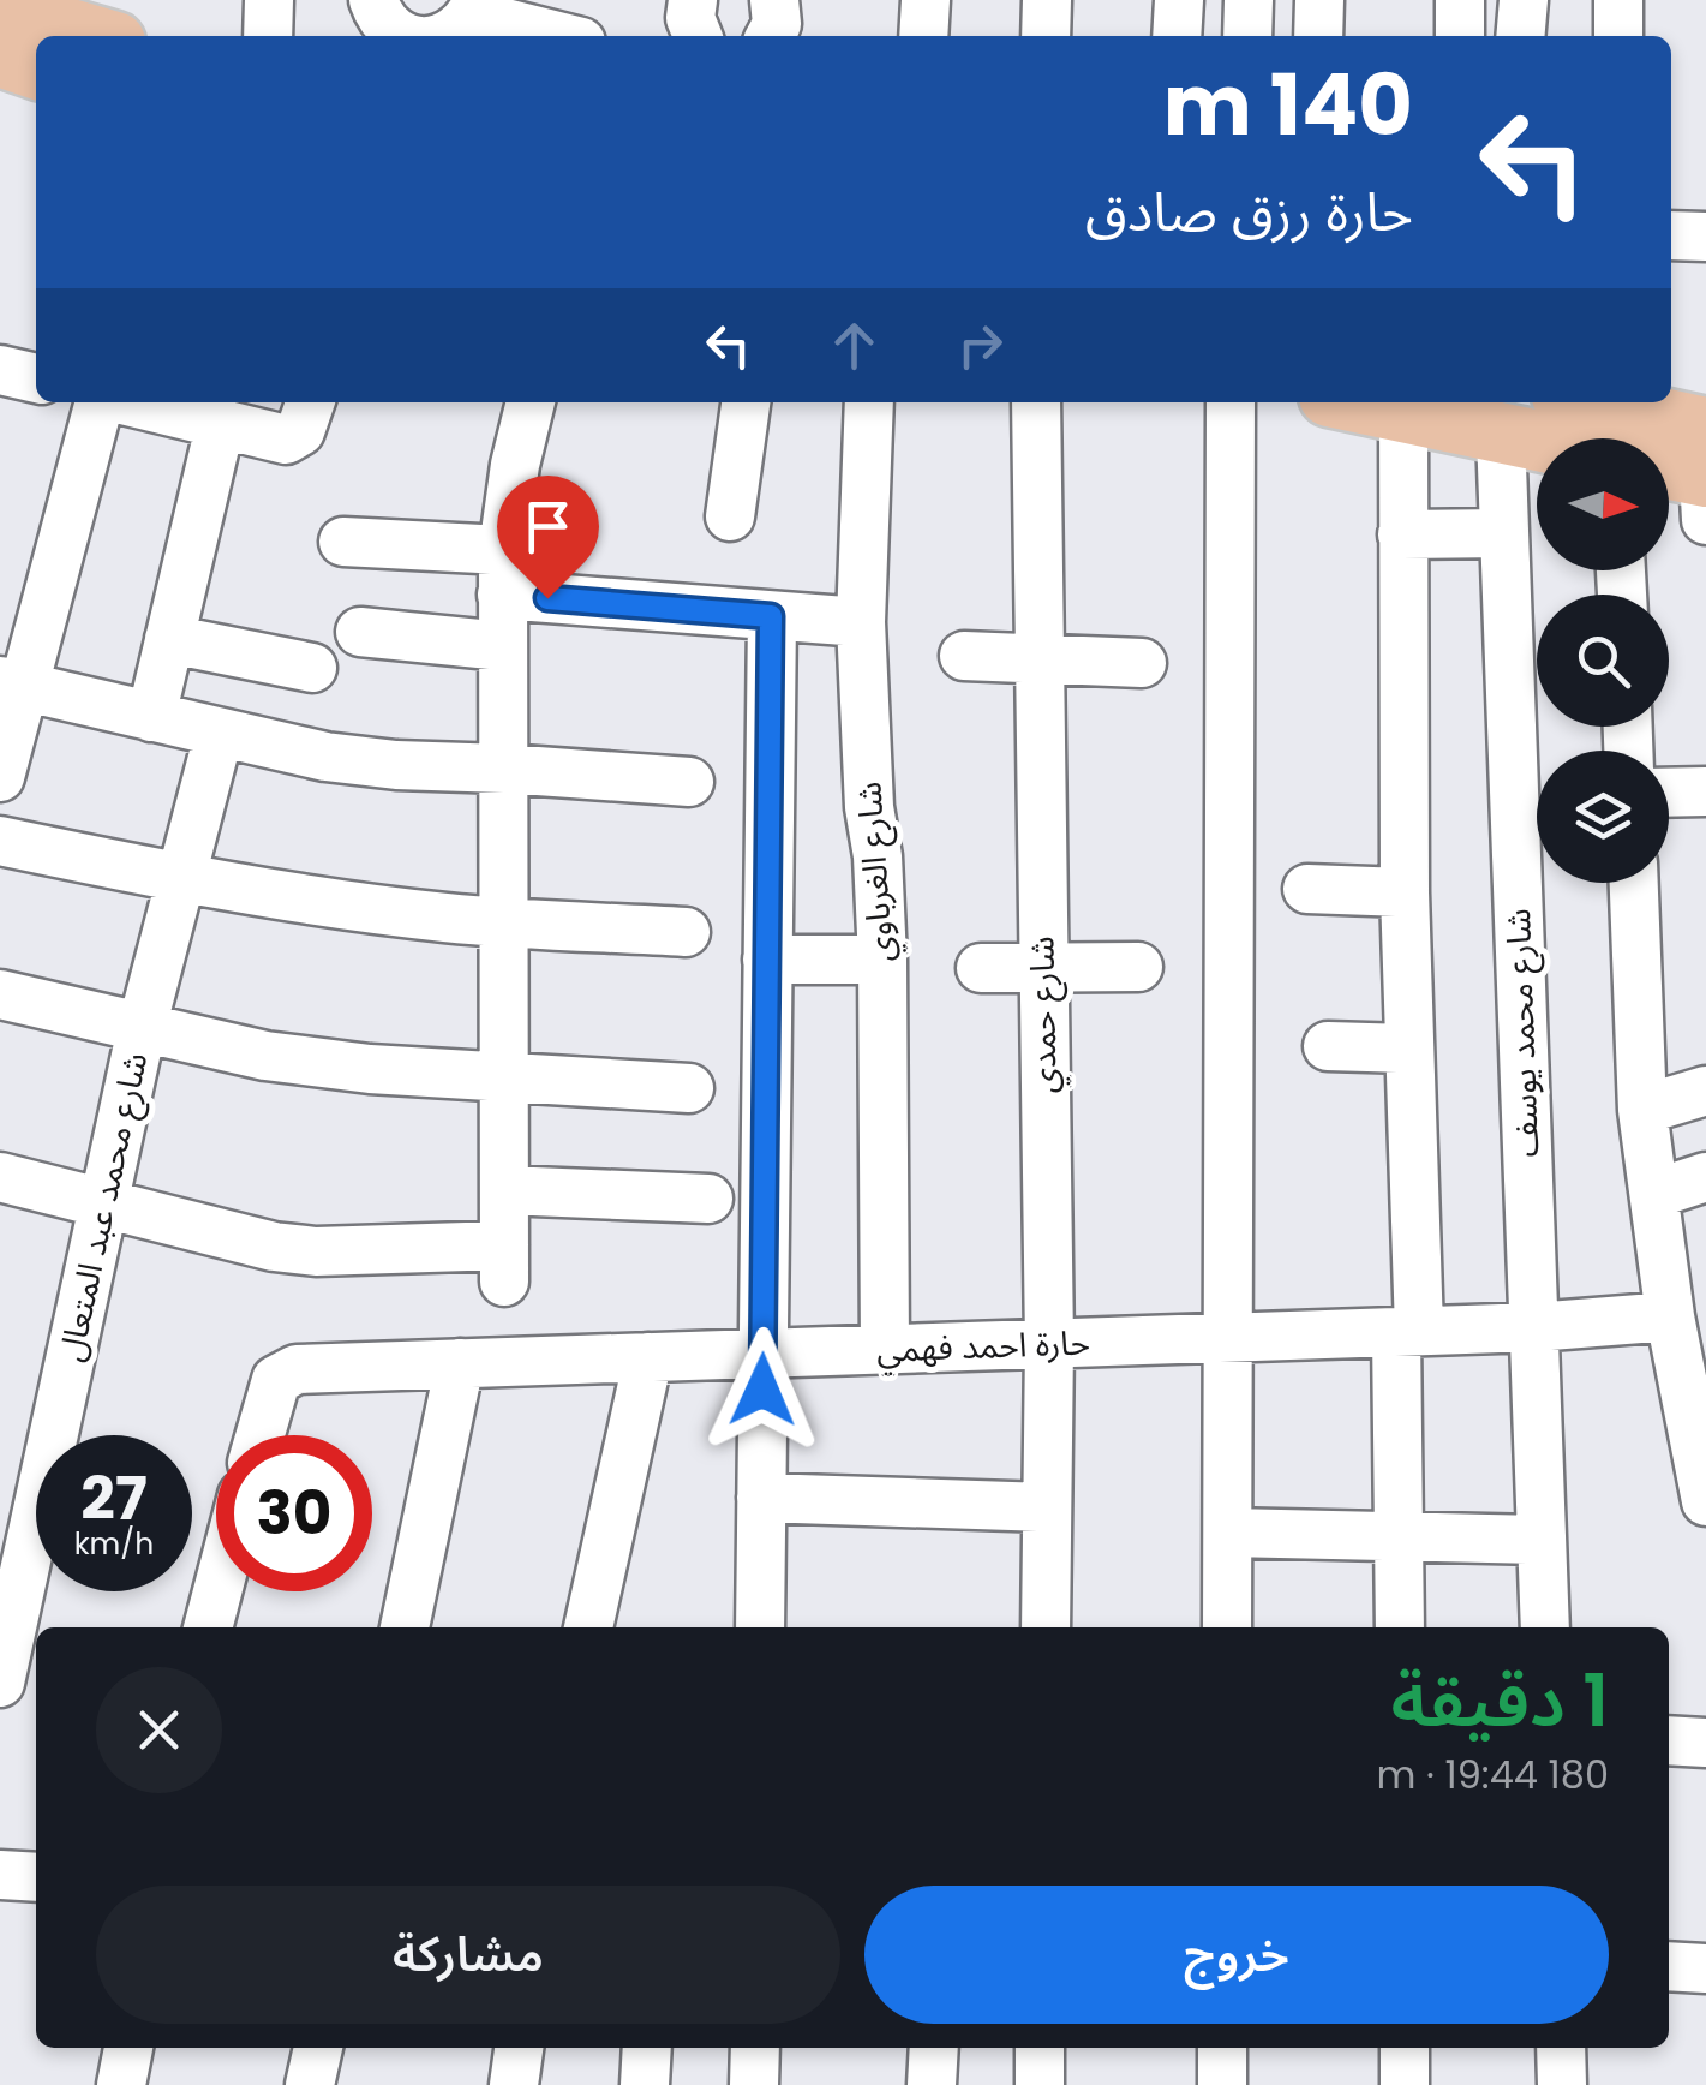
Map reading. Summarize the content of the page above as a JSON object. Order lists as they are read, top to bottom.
{
  "streets": {
    "street": [
      "شارع الغرباوي",
      "شارع حمدي",
      "شارع محمد يوسف",
      "شارع محمد عبد المتعال",
      "حارة احمد فهمي"
    ]
  },
  "crossings": [
    ["شارع الغرباوي", "حارة احمد فهمي"],
    ["شارع حمدي", "حارة احمد فهمي"],
    ["شارع محمد يوسف", "حارة احمد فهمي"]
  ],
  "north": "right",
  "page": {
    "turn": ["140 m", "حارة رزق صادق"],
    "speed": "27 km/h",
    "limit": "30",
    "heading": ["1 دقيقة", "180 m · 19:44"],
    "buttons": ["خروج", "مشاركة"]
  }
}
